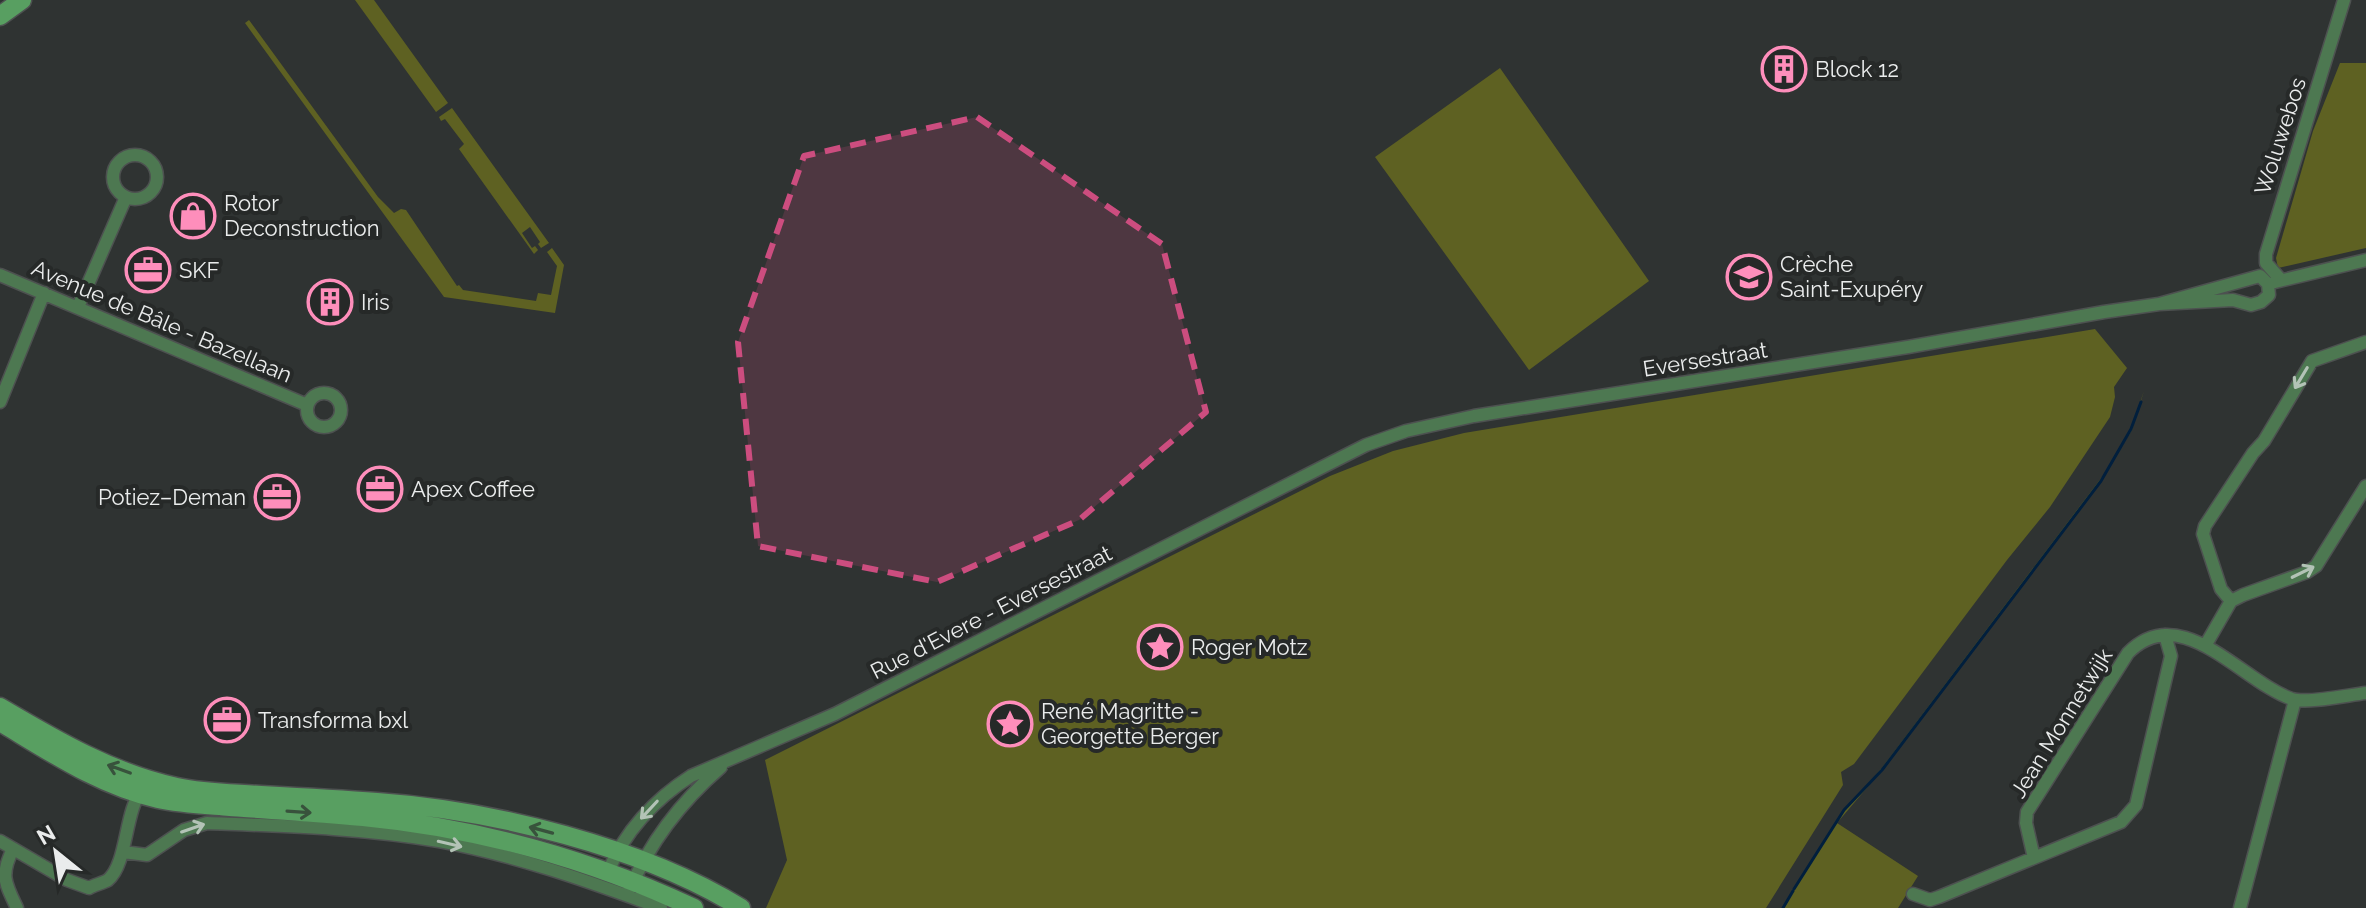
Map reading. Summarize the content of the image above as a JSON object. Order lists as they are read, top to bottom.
{
  "streets": {
    "street": [
      "Woluwebos",
      "Avenue de Bâle - Bazellaan",
      "Eversestraat",
      "Rue d'Evere - Eversestraat",
      "Jean Monnetwijk"
    ]
  },
  "crossings": [
    ["Woluwebos", "Eversestraat"],
    ["Eversestraat", "Rue d'Evere - Eversestraat"]
  ],
  "places": {
    "building": ["Block 12", "Iris"],
    "shop": ["Rotor Deconstruction"],
    "office": [
      "SKF",
      "Apex Coffee",
      "Potiez–Deman",
      "Transforma bxl"
    ],
    "school or university": ["Crèche Saint-Exupéry"],
    "place": ["Roger Motz", "René Magritte - Georgette Berger"]
  },
  "north": "top left"
}
